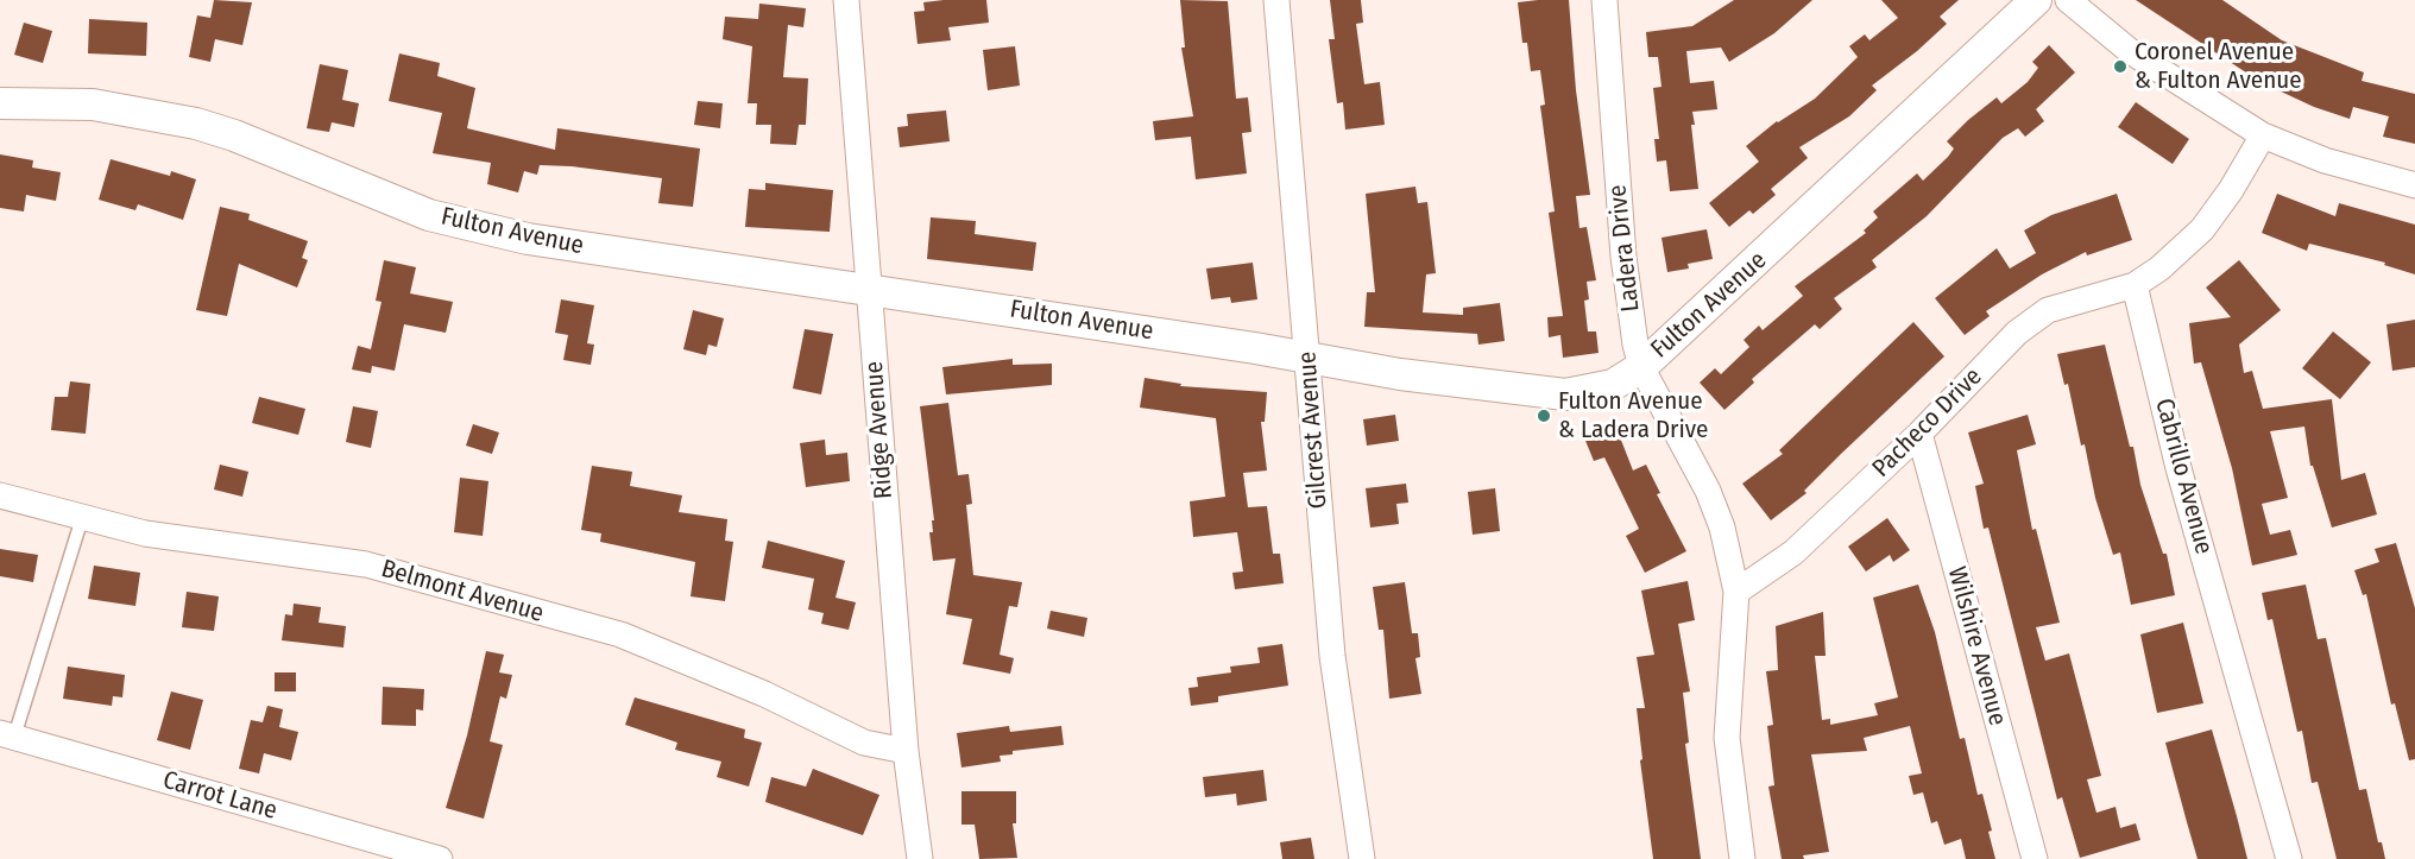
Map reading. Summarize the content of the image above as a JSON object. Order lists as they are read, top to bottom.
{
  "streets": {
    "street": [
      "Fulton Avenue",
      "Ladera Drive",
      "Pacheco Drive",
      "Ridge Avenue",
      "Gilcrest Avenue",
      "Cabrillo Avenue",
      "Belmont Avenue",
      "Wilshire Avenue",
      "Carrot Lane"
    ]
  },
  "crossings": [
    ["Fulton Avenue", "Ladera Drive"],
    ["Fulton Avenue", "Ridge Avenue"],
    ["Fulton Avenue", "Gilcrest Avenue"],
    ["Ladera Drive", "Pacheco Drive"],
    ["Pacheco Drive", "Cabrillo Avenue"],
    ["Pacheco Drive", "Wilshire Avenue"],
    ["Ridge Avenue", "Belmont Avenue"]
  ],
  "places": ["Coronel Avenue & Fulton Avenue", "Fulton Avenue & Ladera Drive"]
}
